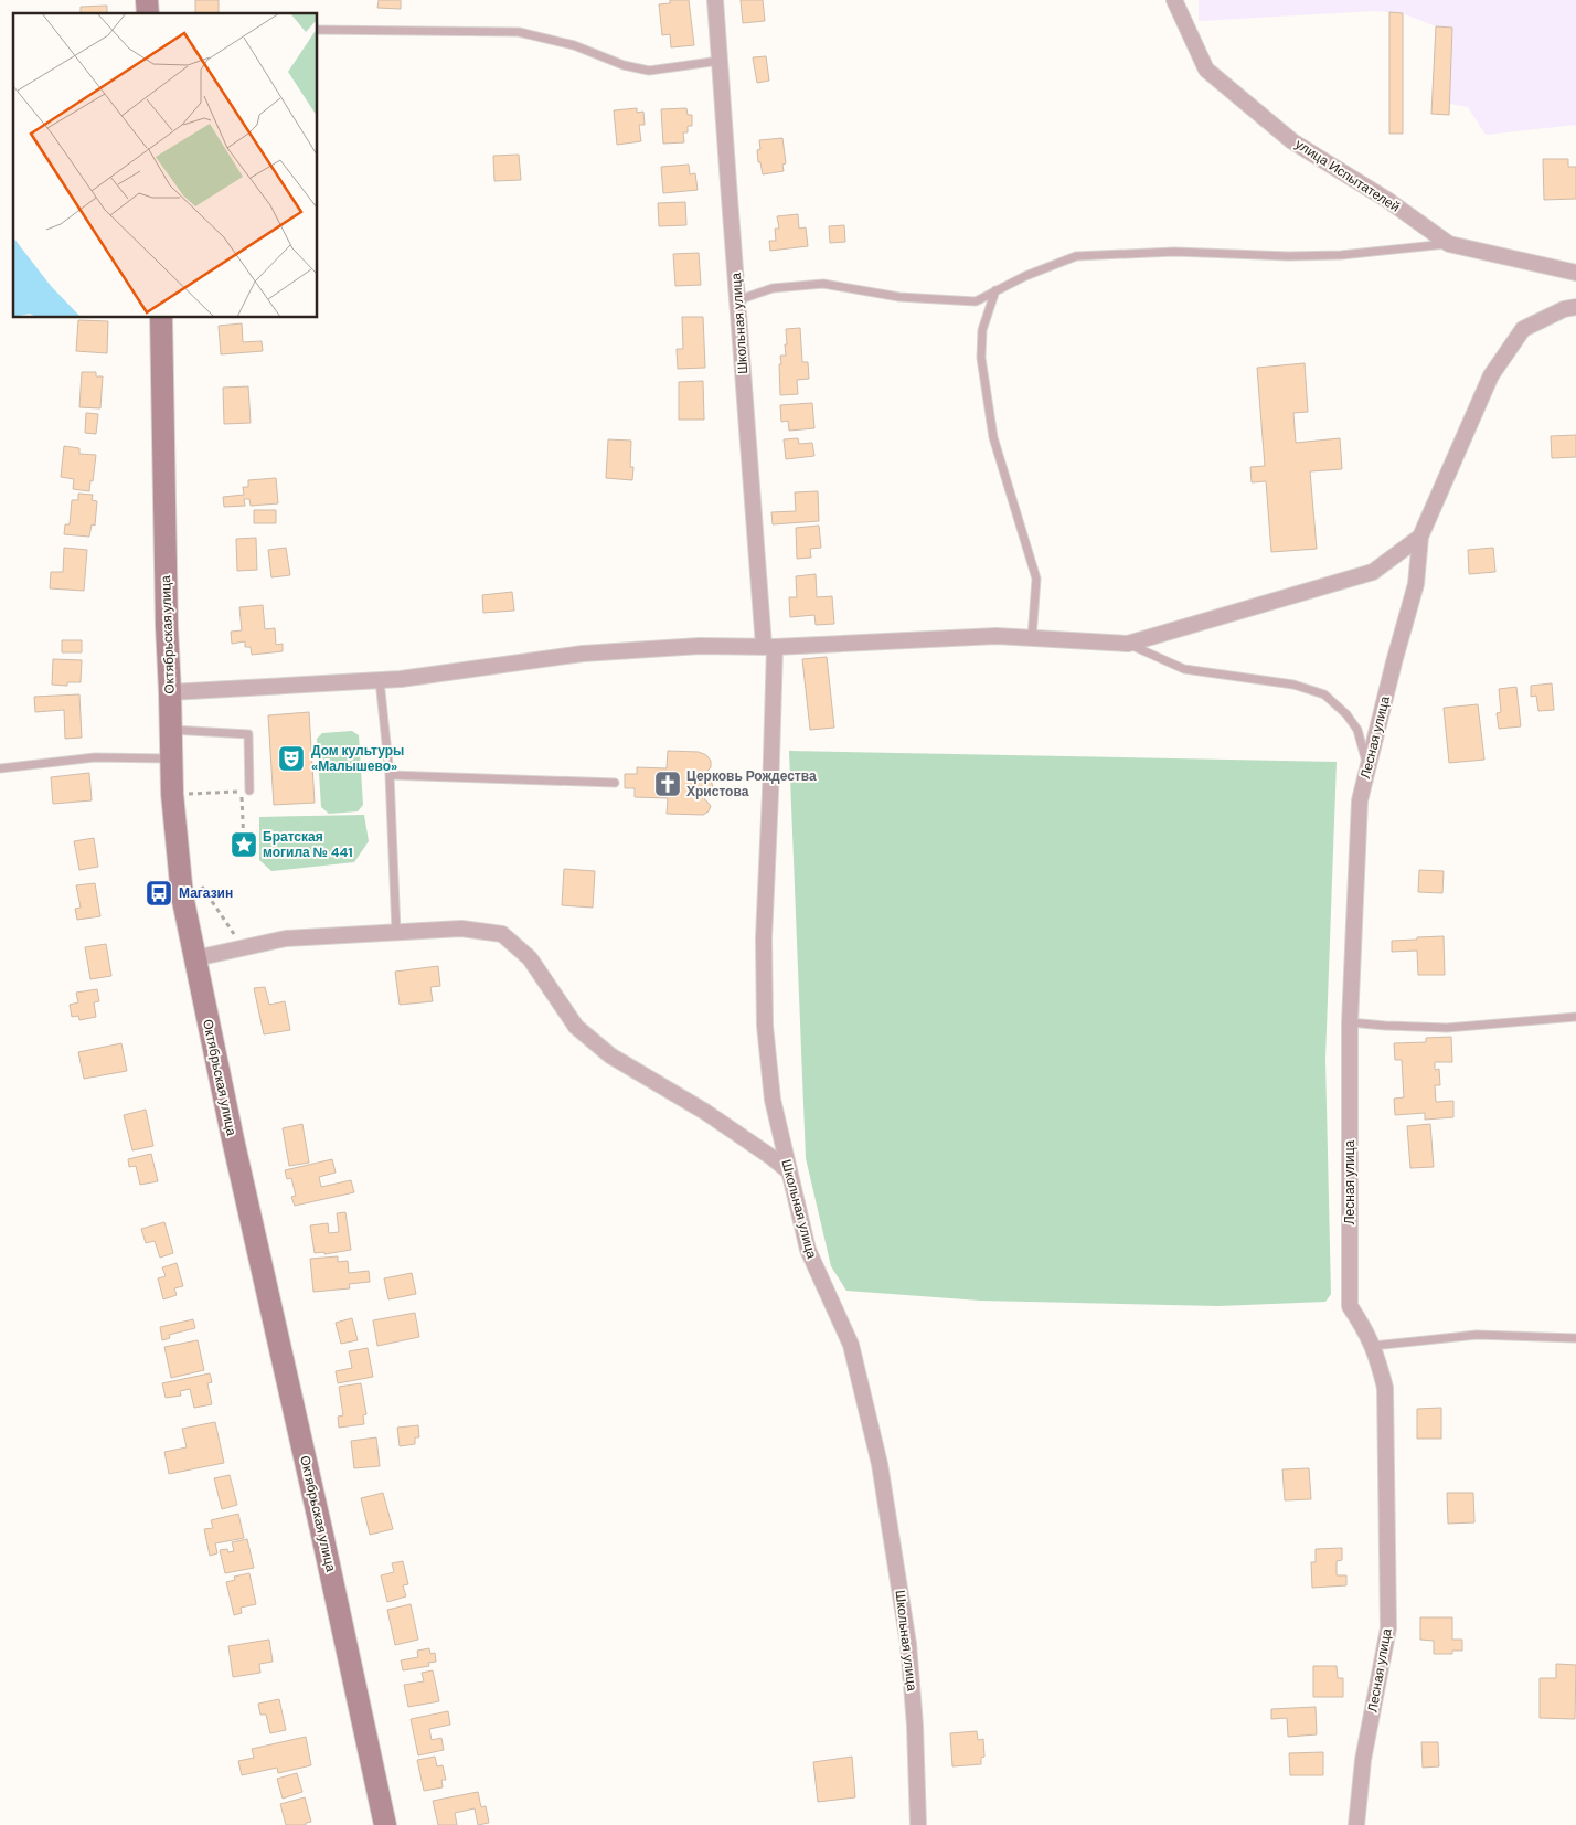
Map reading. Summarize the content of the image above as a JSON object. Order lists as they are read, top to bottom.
{
  "streets": {
    "street": [
      "улица Испытателей",
      "Школьная улица",
      "Октябрьская улица",
      "Лесная улица"
    ]
  },
  "places": {
    "theatre": ["Дом культуры «Малышево»"],
    "church": ["Церковь Рождества Христова"],
    "place": ["Братская могила № 441"],
    "bus stop": ["Магазин"]
  }
}
